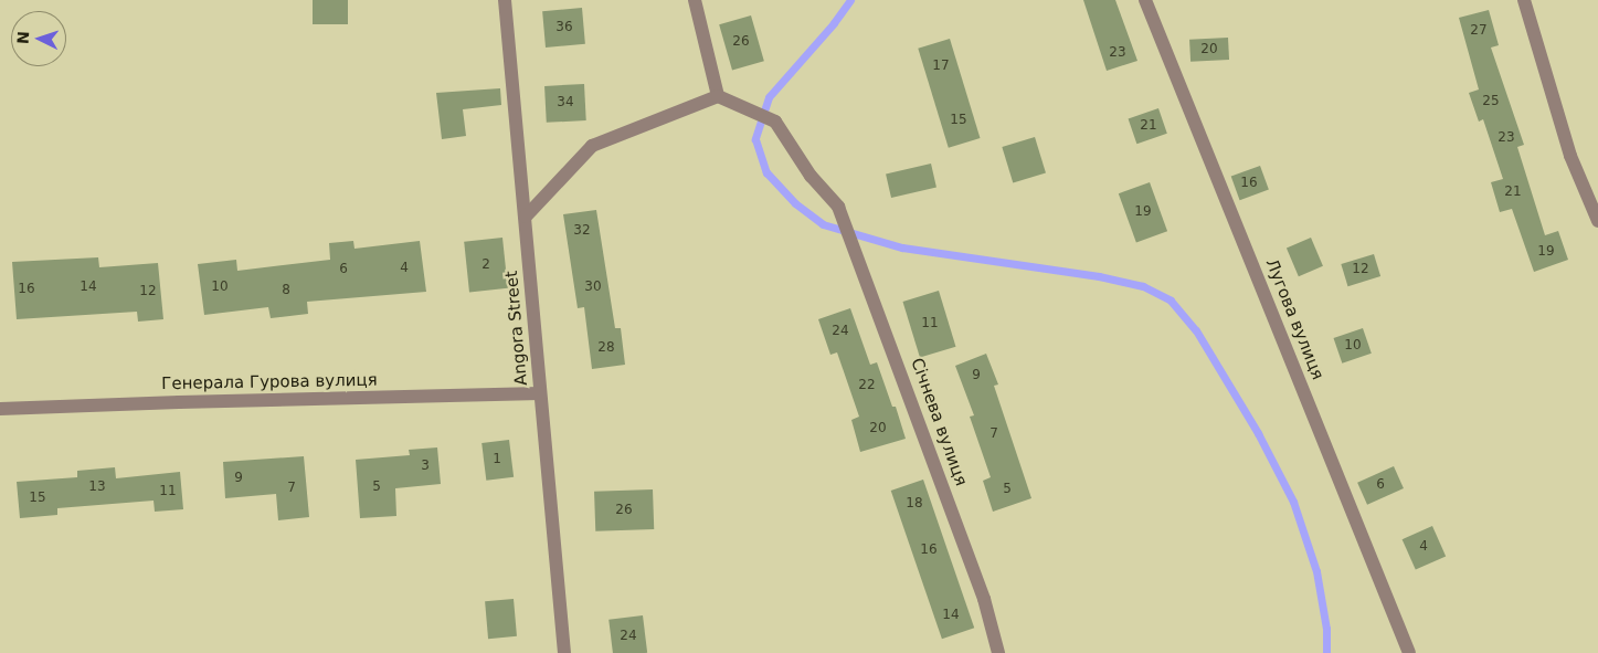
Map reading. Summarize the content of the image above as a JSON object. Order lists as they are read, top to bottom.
{
  "streets": {
    "street": [
      "Лугова вулиця",
      "Angora Street",
      "Генерала Гурова вулиця",
      "Січнева вулиця"
    ]
  },
  "crossings": [
    ["Angora Street", "Генерала Гурова вулиця"]
  ],
  "house_numbers": [
    "36",
    "27",
    "26",
    "20",
    "23",
    "17",
    "25",
    "34",
    "15",
    "21",
    "23",
    "16",
    "21",
    "19",
    "32",
    "19",
    "2",
    "4",
    "6",
    "12",
    "14",
    "10",
    "30",
    "16",
    "8",
    "12",
    "11",
    "24",
    "10",
    "28",
    "9",
    "22",
    "20",
    "7",
    "1",
    "3",
    "9",
    "6",
    "13",
    "5",
    "7",
    "5",
    "11",
    "15",
    "18",
    "26",
    "4",
    "16",
    "14",
    "24"
  ],
  "north": "left"
}
